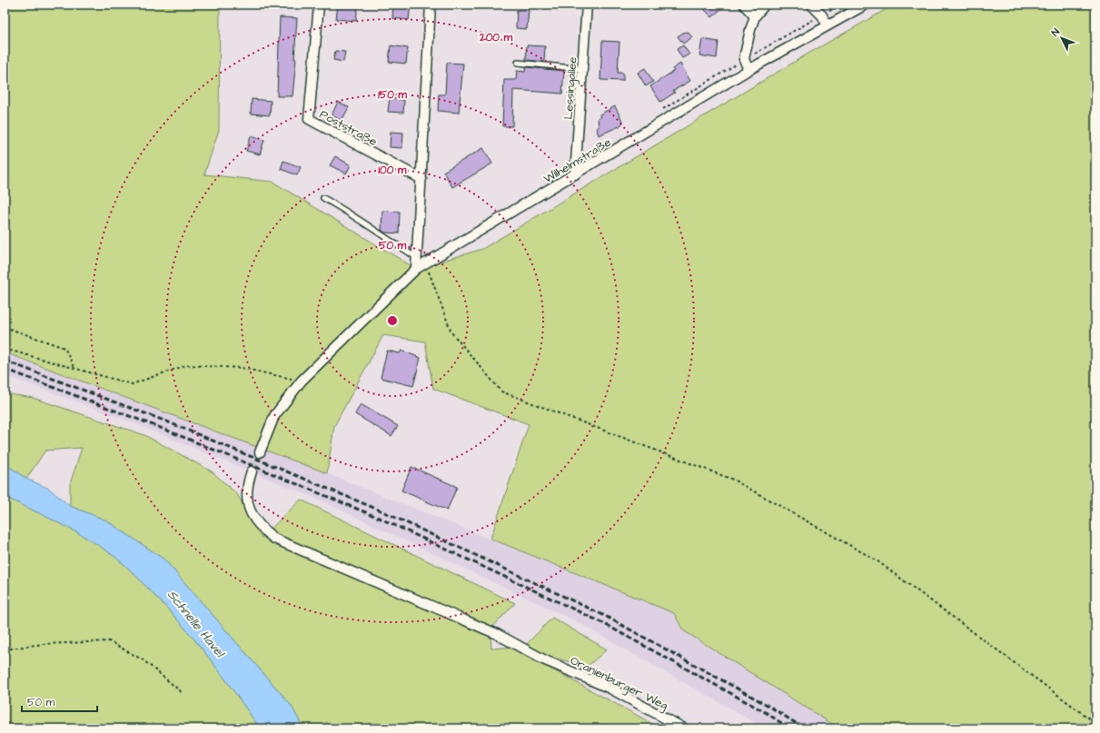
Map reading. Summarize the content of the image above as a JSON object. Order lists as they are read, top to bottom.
{
  "streets": {
    "street": [
      "Lessingallee",
      "Poststraße",
      "Wilhelmstraße",
      "Oranienburger Weg"
    ]
  },
  "crossings": [
    ["Lessingallee", "Wilhelmstraße"]
  ],
  "water": ["Schnelle Havel"],
  "scale_bar": "50 m",
  "north": "top left",
  "rings": [
    "200 m",
    "150 m",
    "100 m",
    "50 m"
  ]
}
